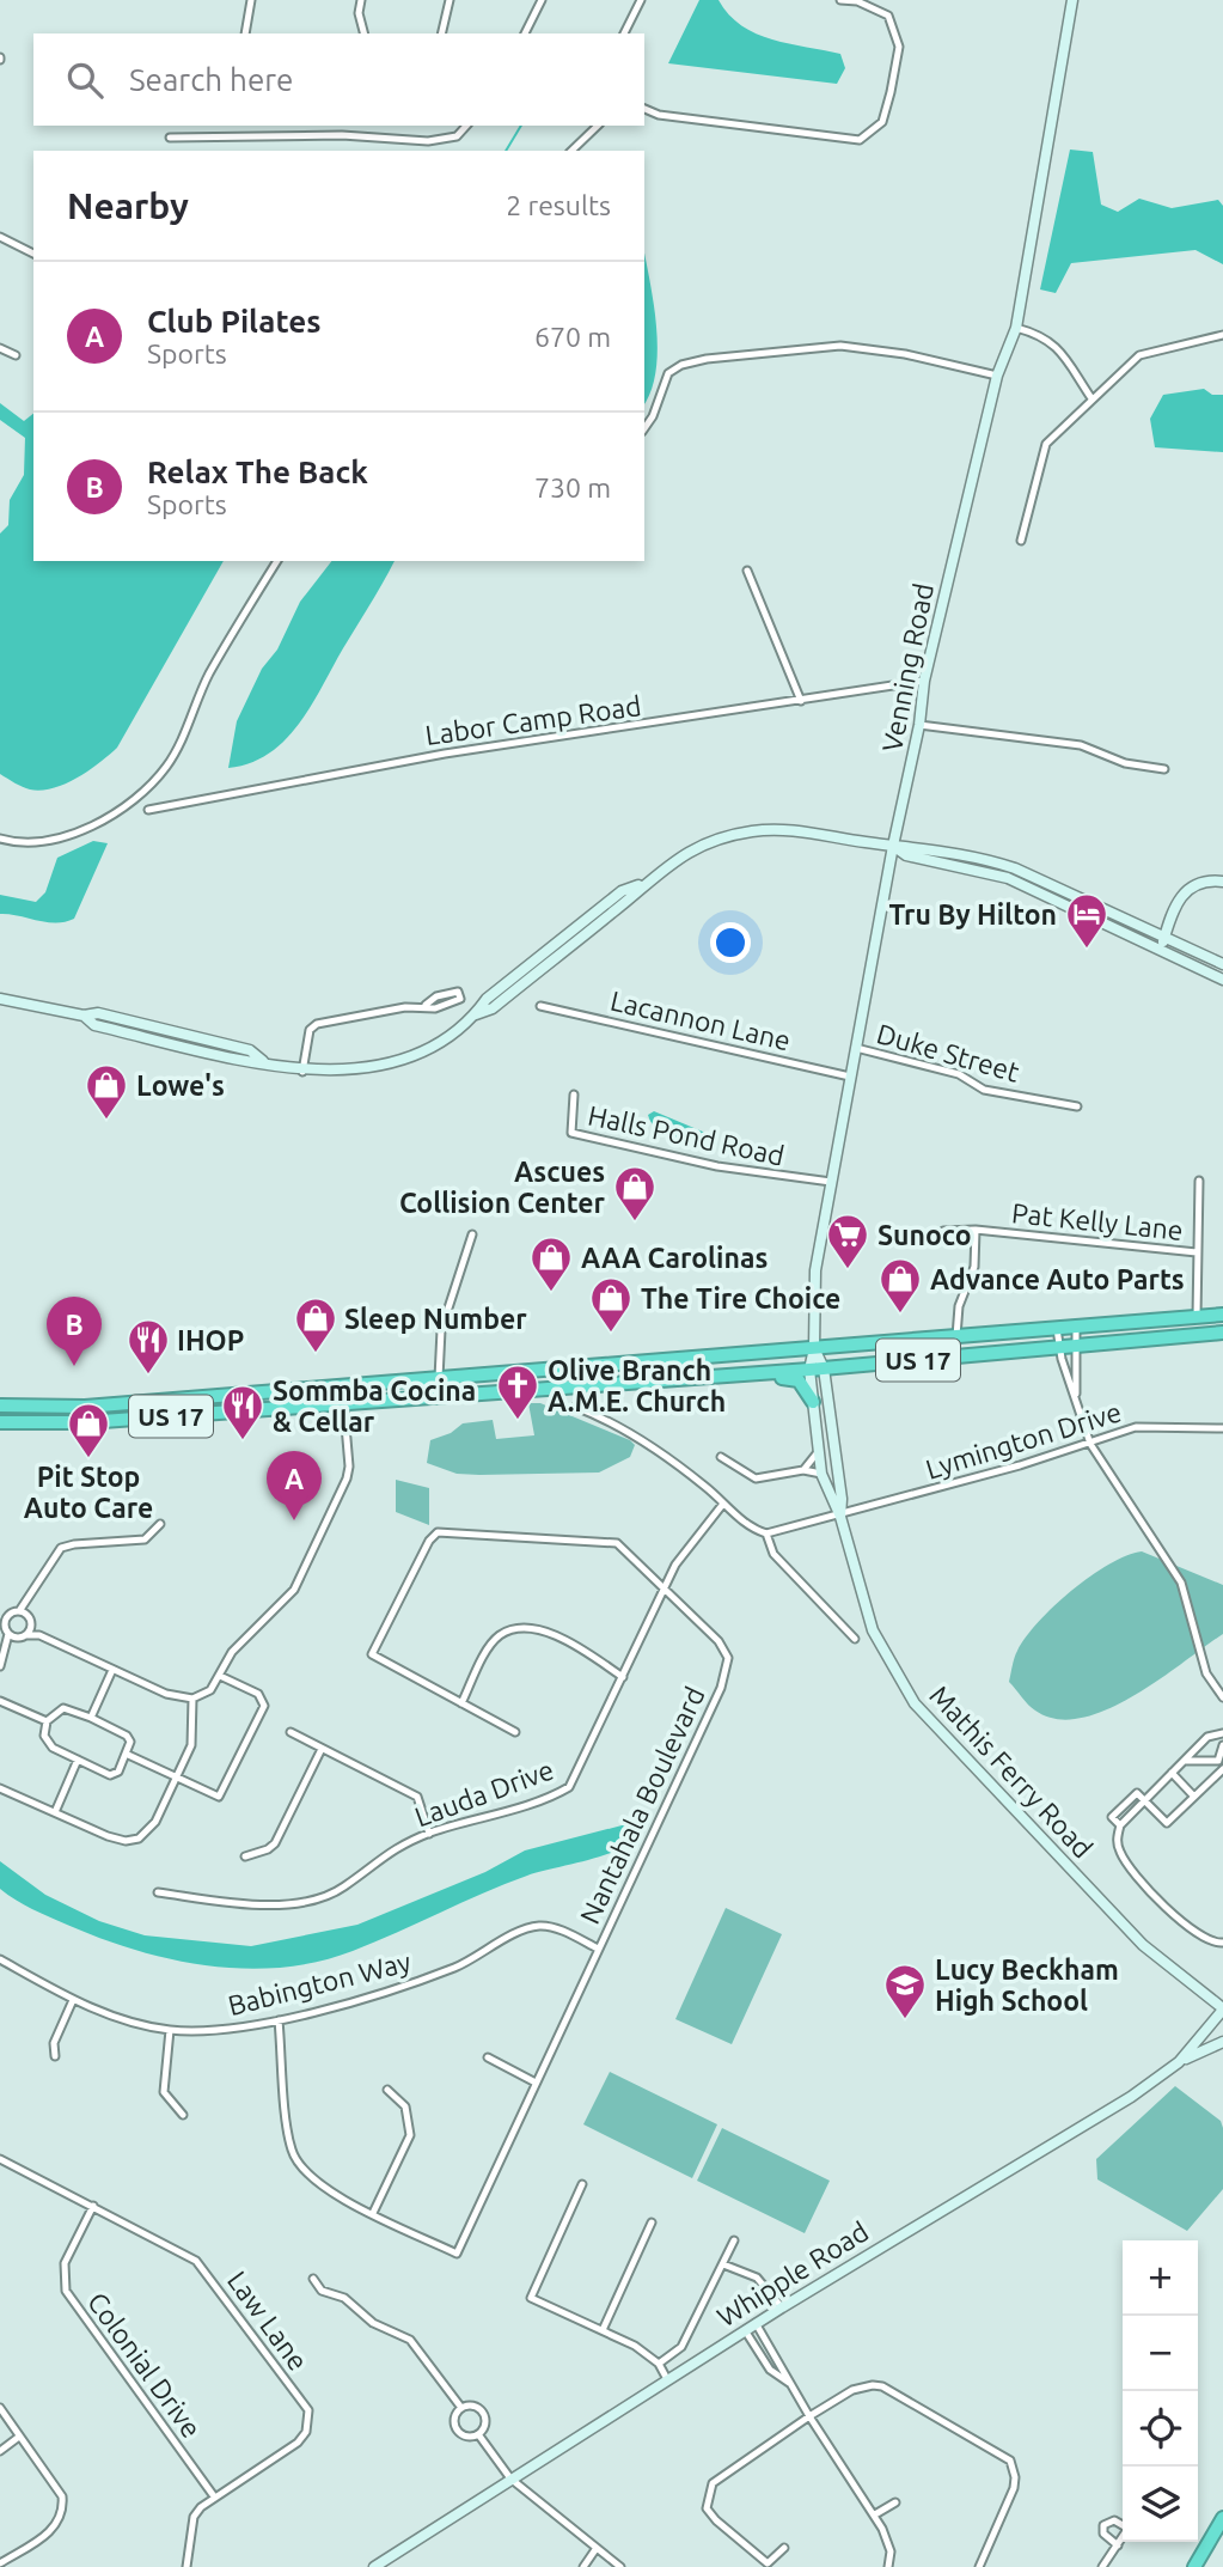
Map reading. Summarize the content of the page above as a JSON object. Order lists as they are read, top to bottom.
{
  "streets": {
    "highway": ["US 17"],
    "main road": ["Venning Road", "Mathis Ferry Road", "Whipple Road"],
    "street": [
      "Labor Camp Road",
      "Lacannon Lane",
      "Duke Street",
      "Halls Pond Road",
      "Pat Kelly Lane",
      "Lymington Drive",
      "Lauda Drive",
      "Nantahala Boulevard",
      "Babington Way",
      "Law Lane",
      "Colonial Drive"
    ]
  },
  "crossings": [
    ["Venning Road", "Labor Camp Road"],
    ["Venning Road", "Lacannon Lane"],
    ["Venning Road", "Duke Street"],
    ["Venning Road", "Halls Pond Road"],
    ["Venning Road", "US 17"],
    ["Venning Road", "Mathis Ferry Road"],
    ["US 17", "Mathis Ferry Road"],
    ["Lymington Drive", "Mathis Ferry Road"],
    ["Mathis Ferry Road", "Whipple Road"],
    ["Lauda Drive", "Nantahala Boulevard"],
    ["Nantahala Boulevard", "Babington Way"],
    ["Law Lane", "Colonial Drive"]
  ],
  "places": {
    "hotel": ["Tru By Hilton"],
    "shop": [
      "Lowe's",
      "Ascues Collision Center",
      "AAA Carolinas",
      "Advance Auto Parts",
      "The Tire Choice",
      "Sleep Number",
      "Pit Stop Auto Care"
    ],
    "supermarket": ["Sunoco"],
    "restaurant": ["IHOP", "Sommba Cocina & Cellar"],
    "church": ["Olive Branch A.M.E. Church"],
    "school or university": ["Lucy Beckham High School"]
  },
  "page": {
    "search": "Search here",
    "heading": ["Nearby", "2 results"],
    "list": [
      {
        "mark": "A",
        "name": "Club Pilates",
        "note": "Sports",
        "value": "670 m"
      },
      {
        "mark": "B",
        "name": "Relax The Back",
        "note": "Sports",
        "value": "730 m"
      }
    ],
    "pins": ["B", "A"],
    "map_buttons": ["+", "−"]
  }
}
